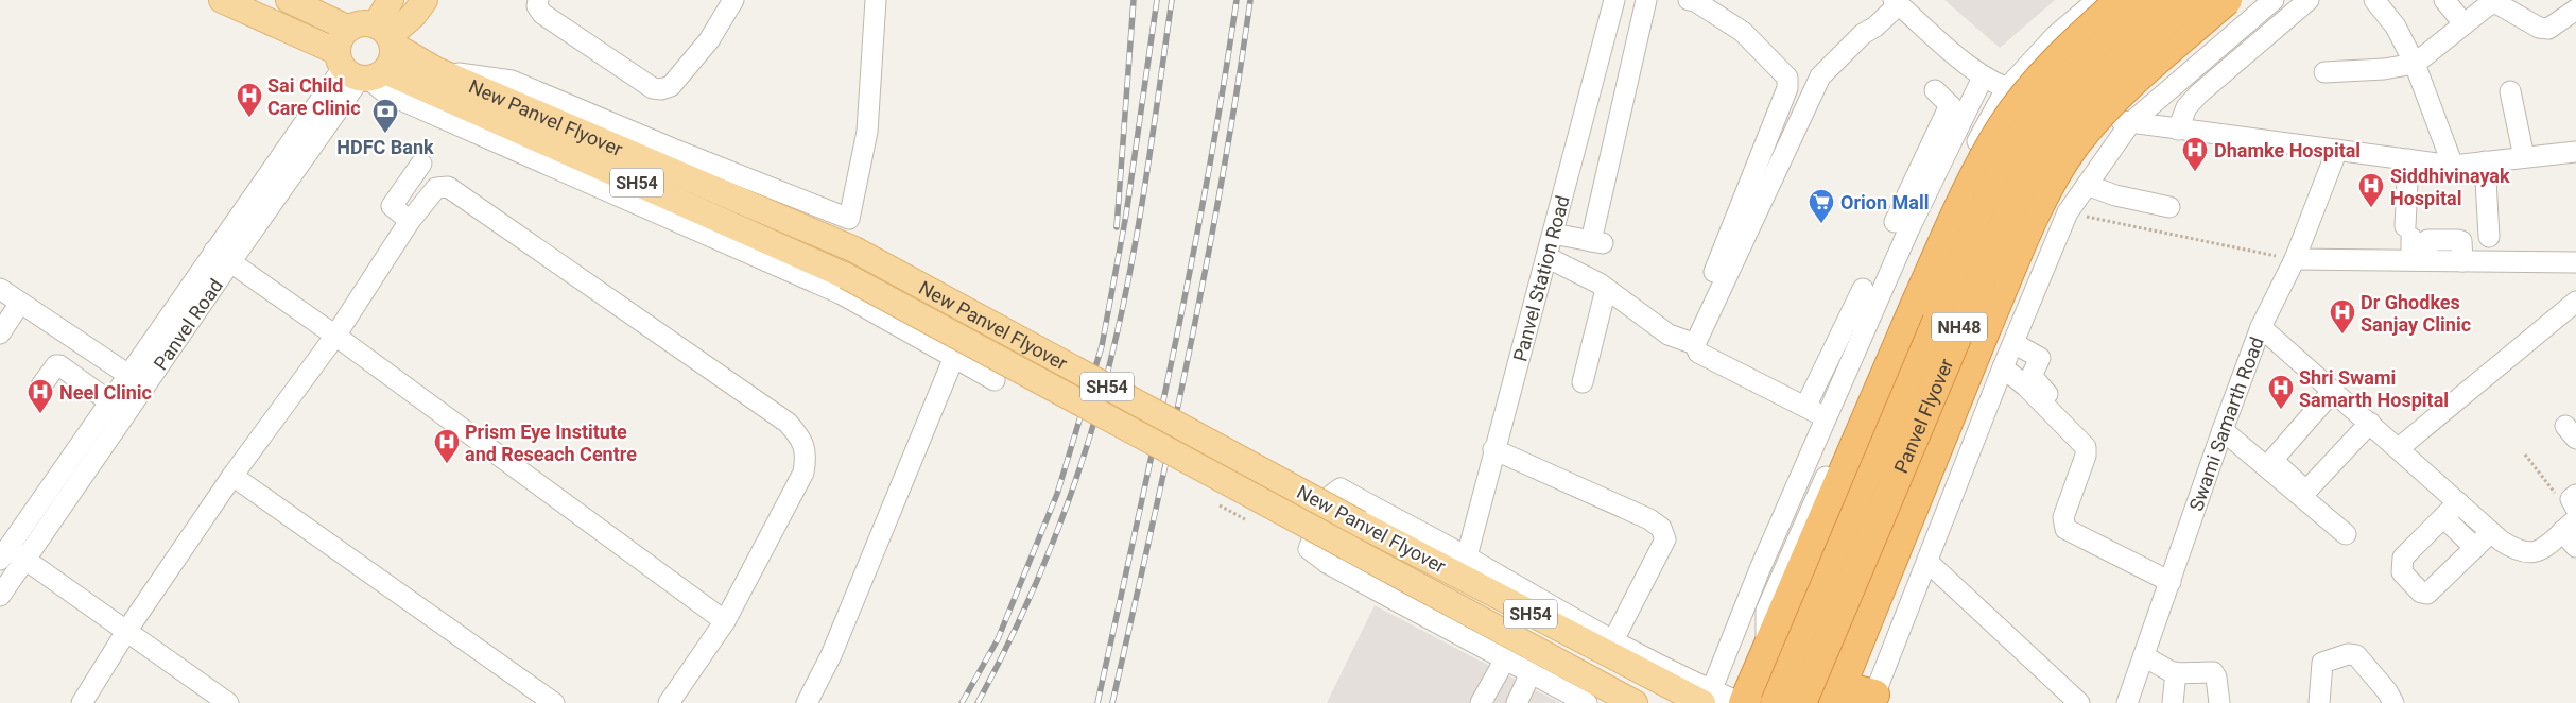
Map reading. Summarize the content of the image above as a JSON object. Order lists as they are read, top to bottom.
{
  "streets": {
    "highway": ["NH48", "Panvel Flyover"],
    "main road": ["New Panvel Flyover", "SH54"],
    "street": ["Panvel Station Road", "Panvel Road", "Swami Samarth Road"]
  },
  "crossings": [
    ["New Panvel Flyover", "SH54"],
    ["SH54", "Panvel Road"]
  ],
  "places": {
    "hospital": [
      "Sai Child Care Clinic",
      "Dhamke Hospital",
      "Siddhivinayak Hospital",
      "Dr Ghodkes Sanjay Clinic",
      "Shri Swami Samarth Hospital",
      "Neel Clinic",
      "Prism Eye Institute and Reseach Centre"
    ],
    "bank": ["HDFC Bank"],
    "supermarket": ["Orion Mall"]
  }
}
